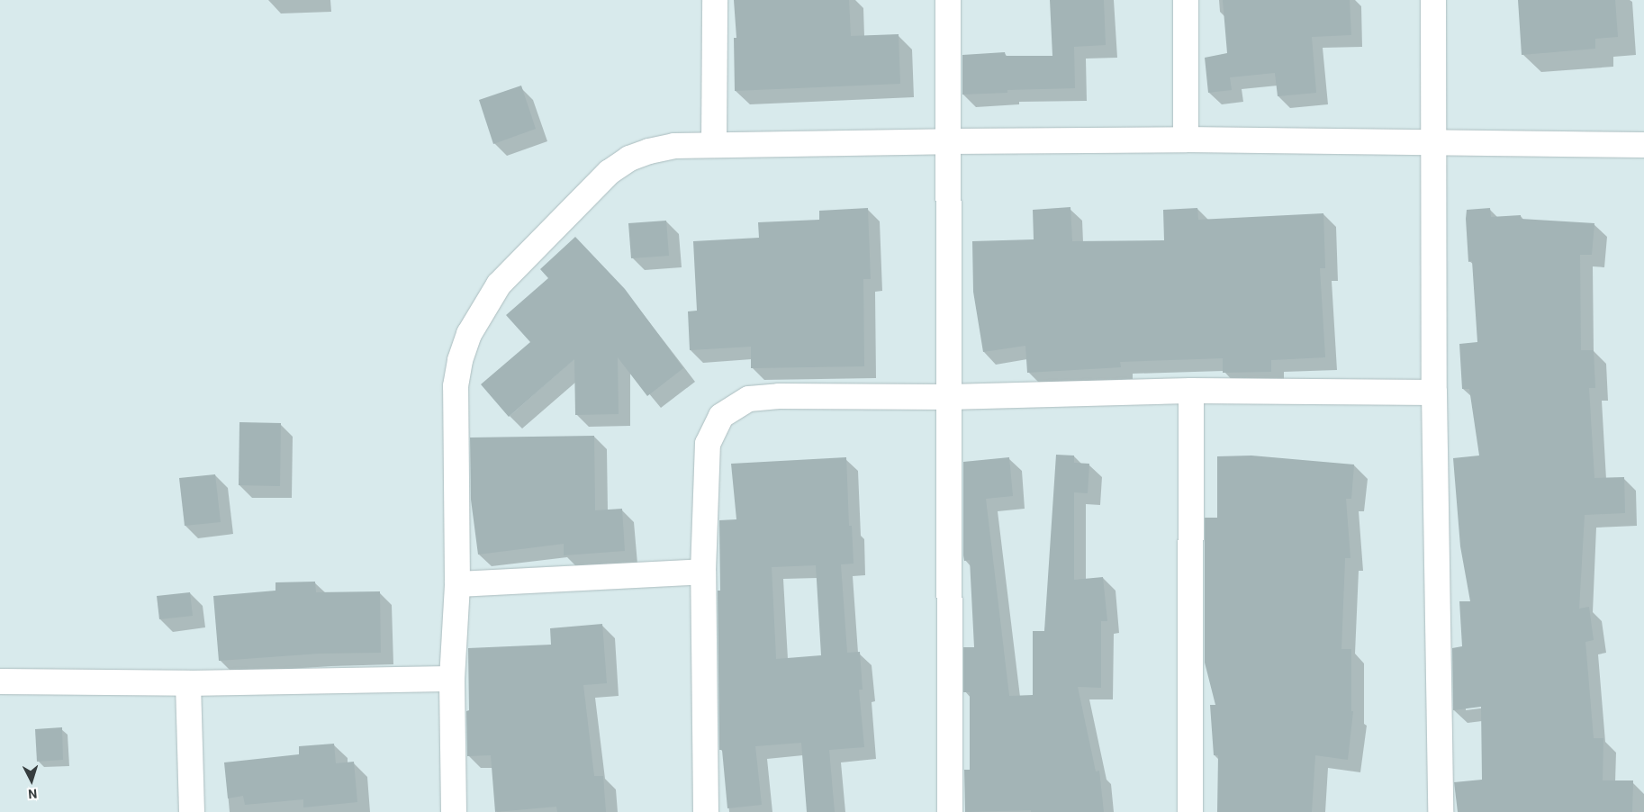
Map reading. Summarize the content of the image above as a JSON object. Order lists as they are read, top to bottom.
{
  "north": "bottom"
}
